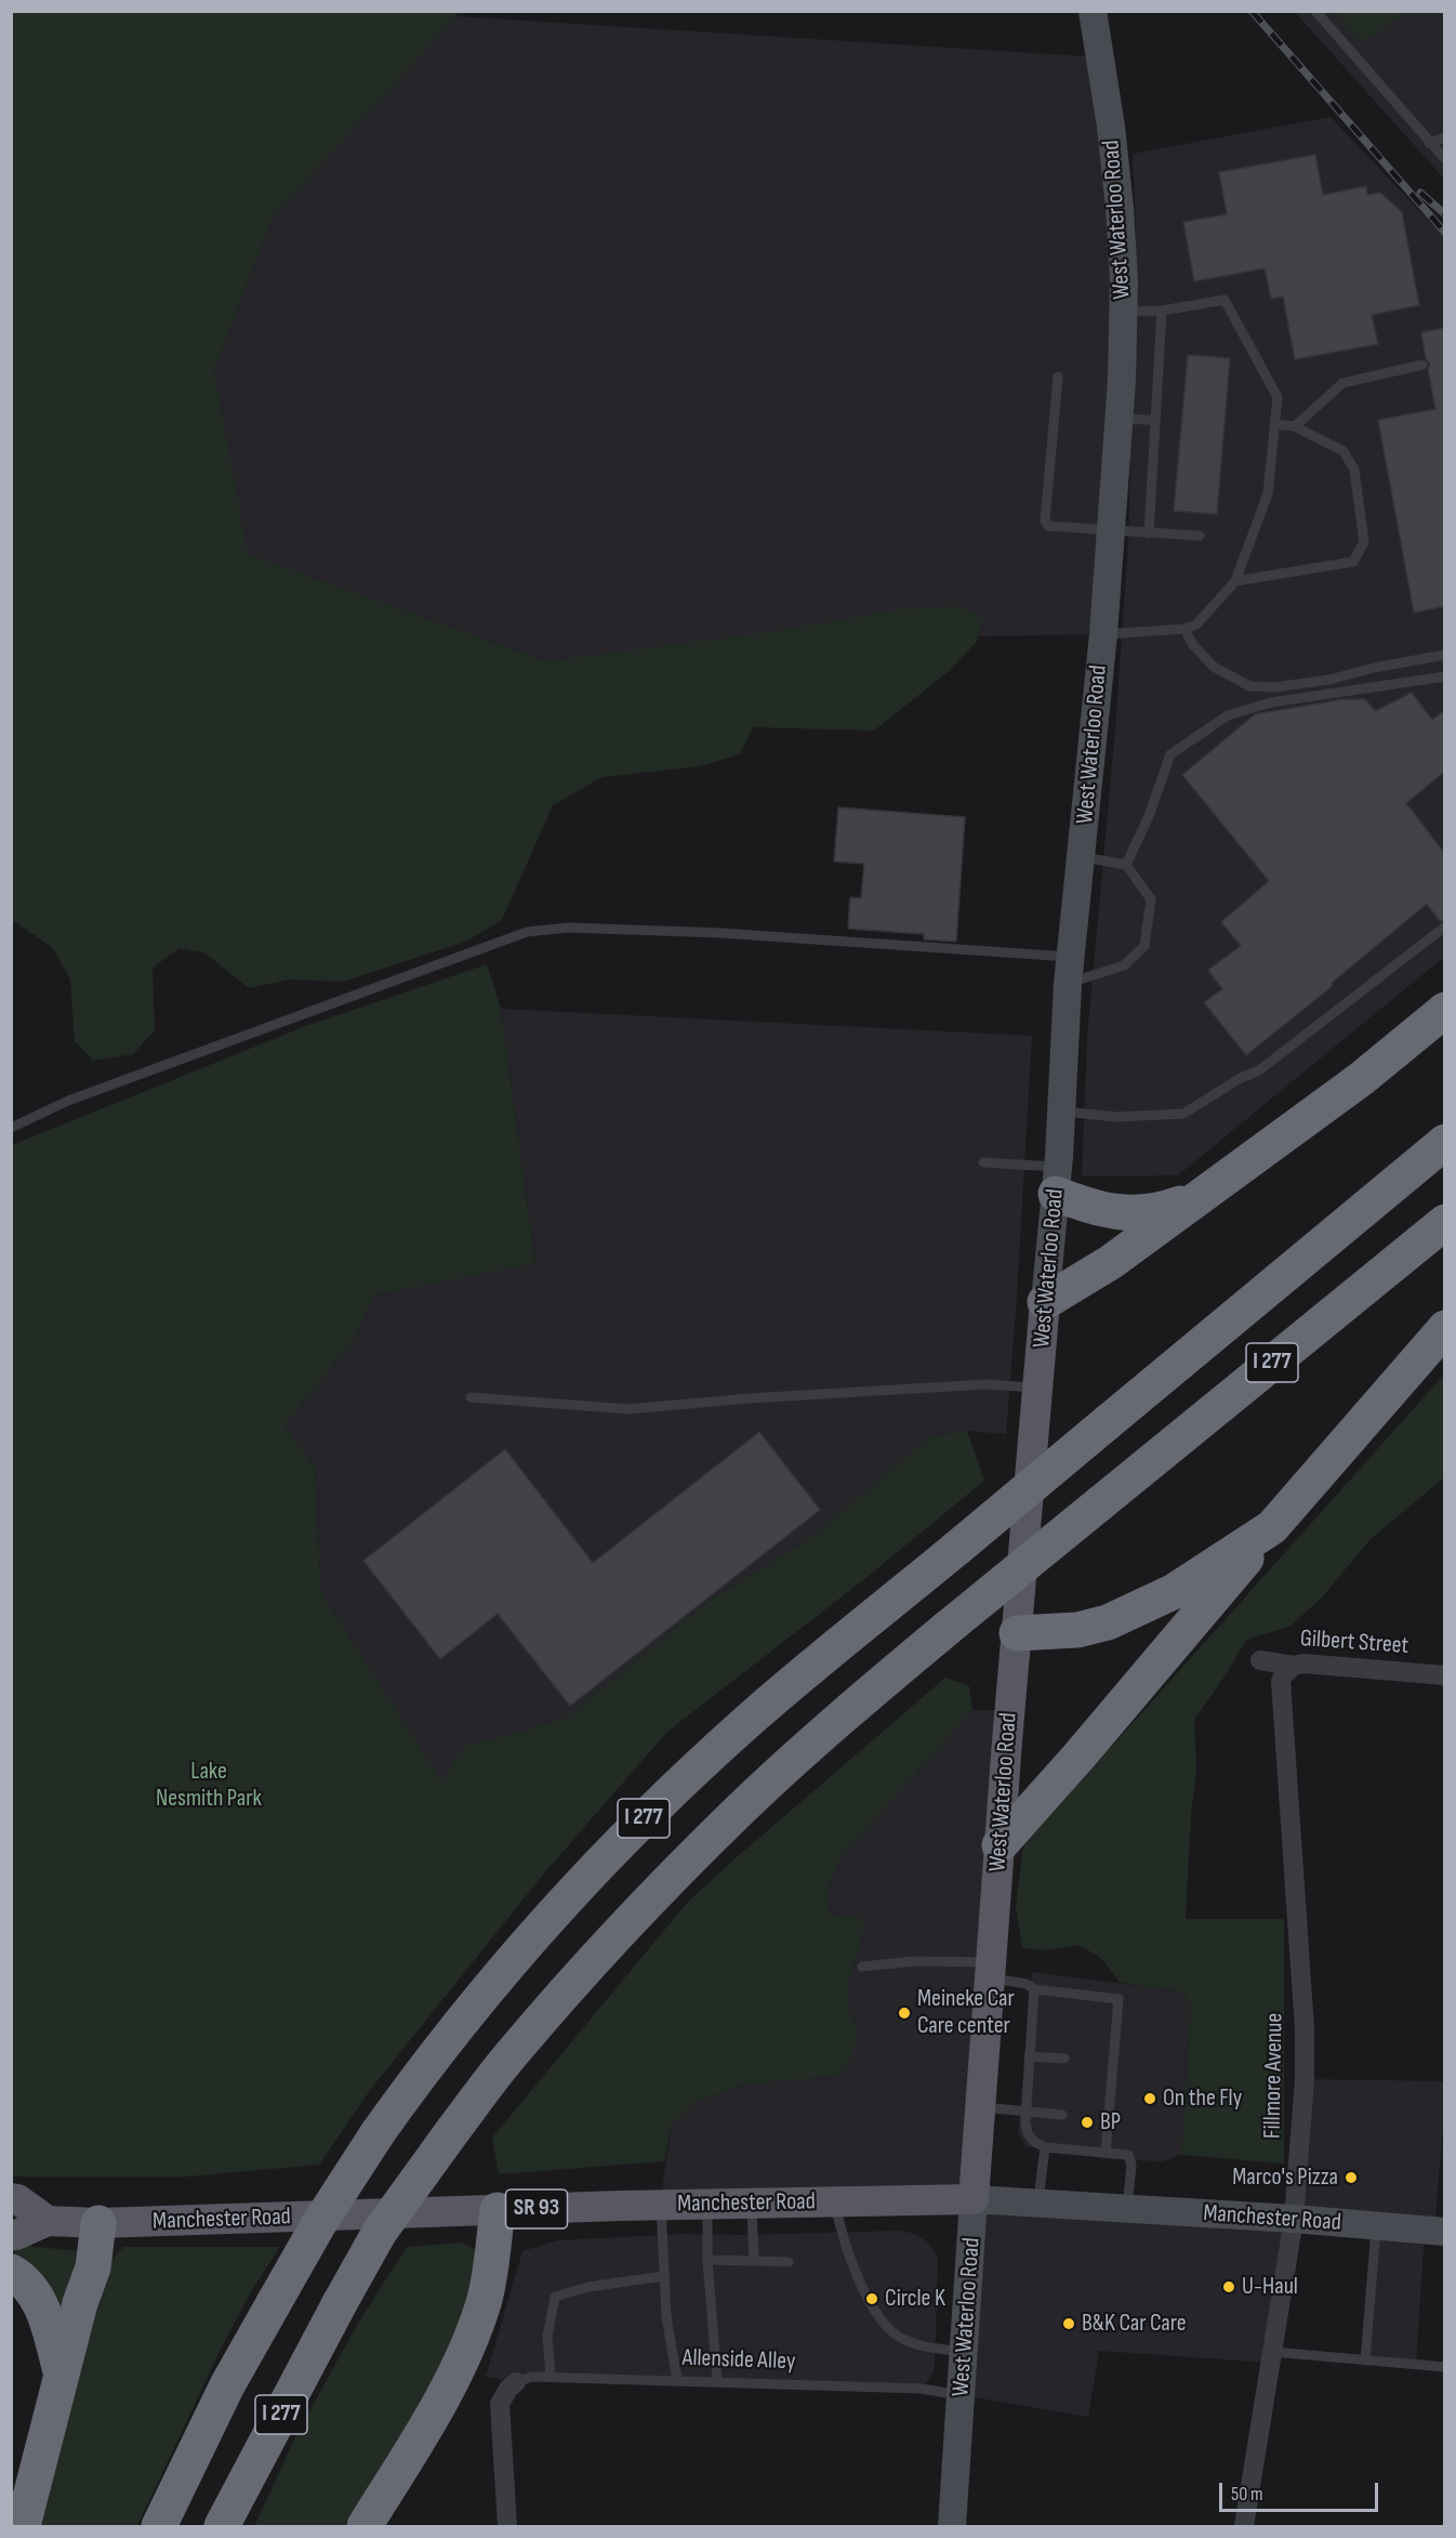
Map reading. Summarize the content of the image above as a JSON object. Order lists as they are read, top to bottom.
{
  "streets": {
    "highway": ["I 277"],
    "main road": ["West Waterloo Road", "Manchester Road", "SR 93"],
    "street": ["Gilbert Street", "Fillmore Avenue"],
    "lane": ["Allenside Alley"]
  },
  "crossings": [
    ["West Waterloo Road", "Manchester Road"],
    ["West Waterloo Road", "Allenside Alley"],
    ["Gilbert Street", "Fillmore Avenue"],
    ["Fillmore Avenue", "Manchester Road"]
  ],
  "parks": ["Lake Nesmith Park"],
  "places": [
    "Meineke Car Care center",
    "On the Fly",
    "BP",
    "Marco's Pizza",
    "U-Haul",
    "Circle K",
    "B&K Car Care"
  ],
  "scale_bar": "50 m"
}
